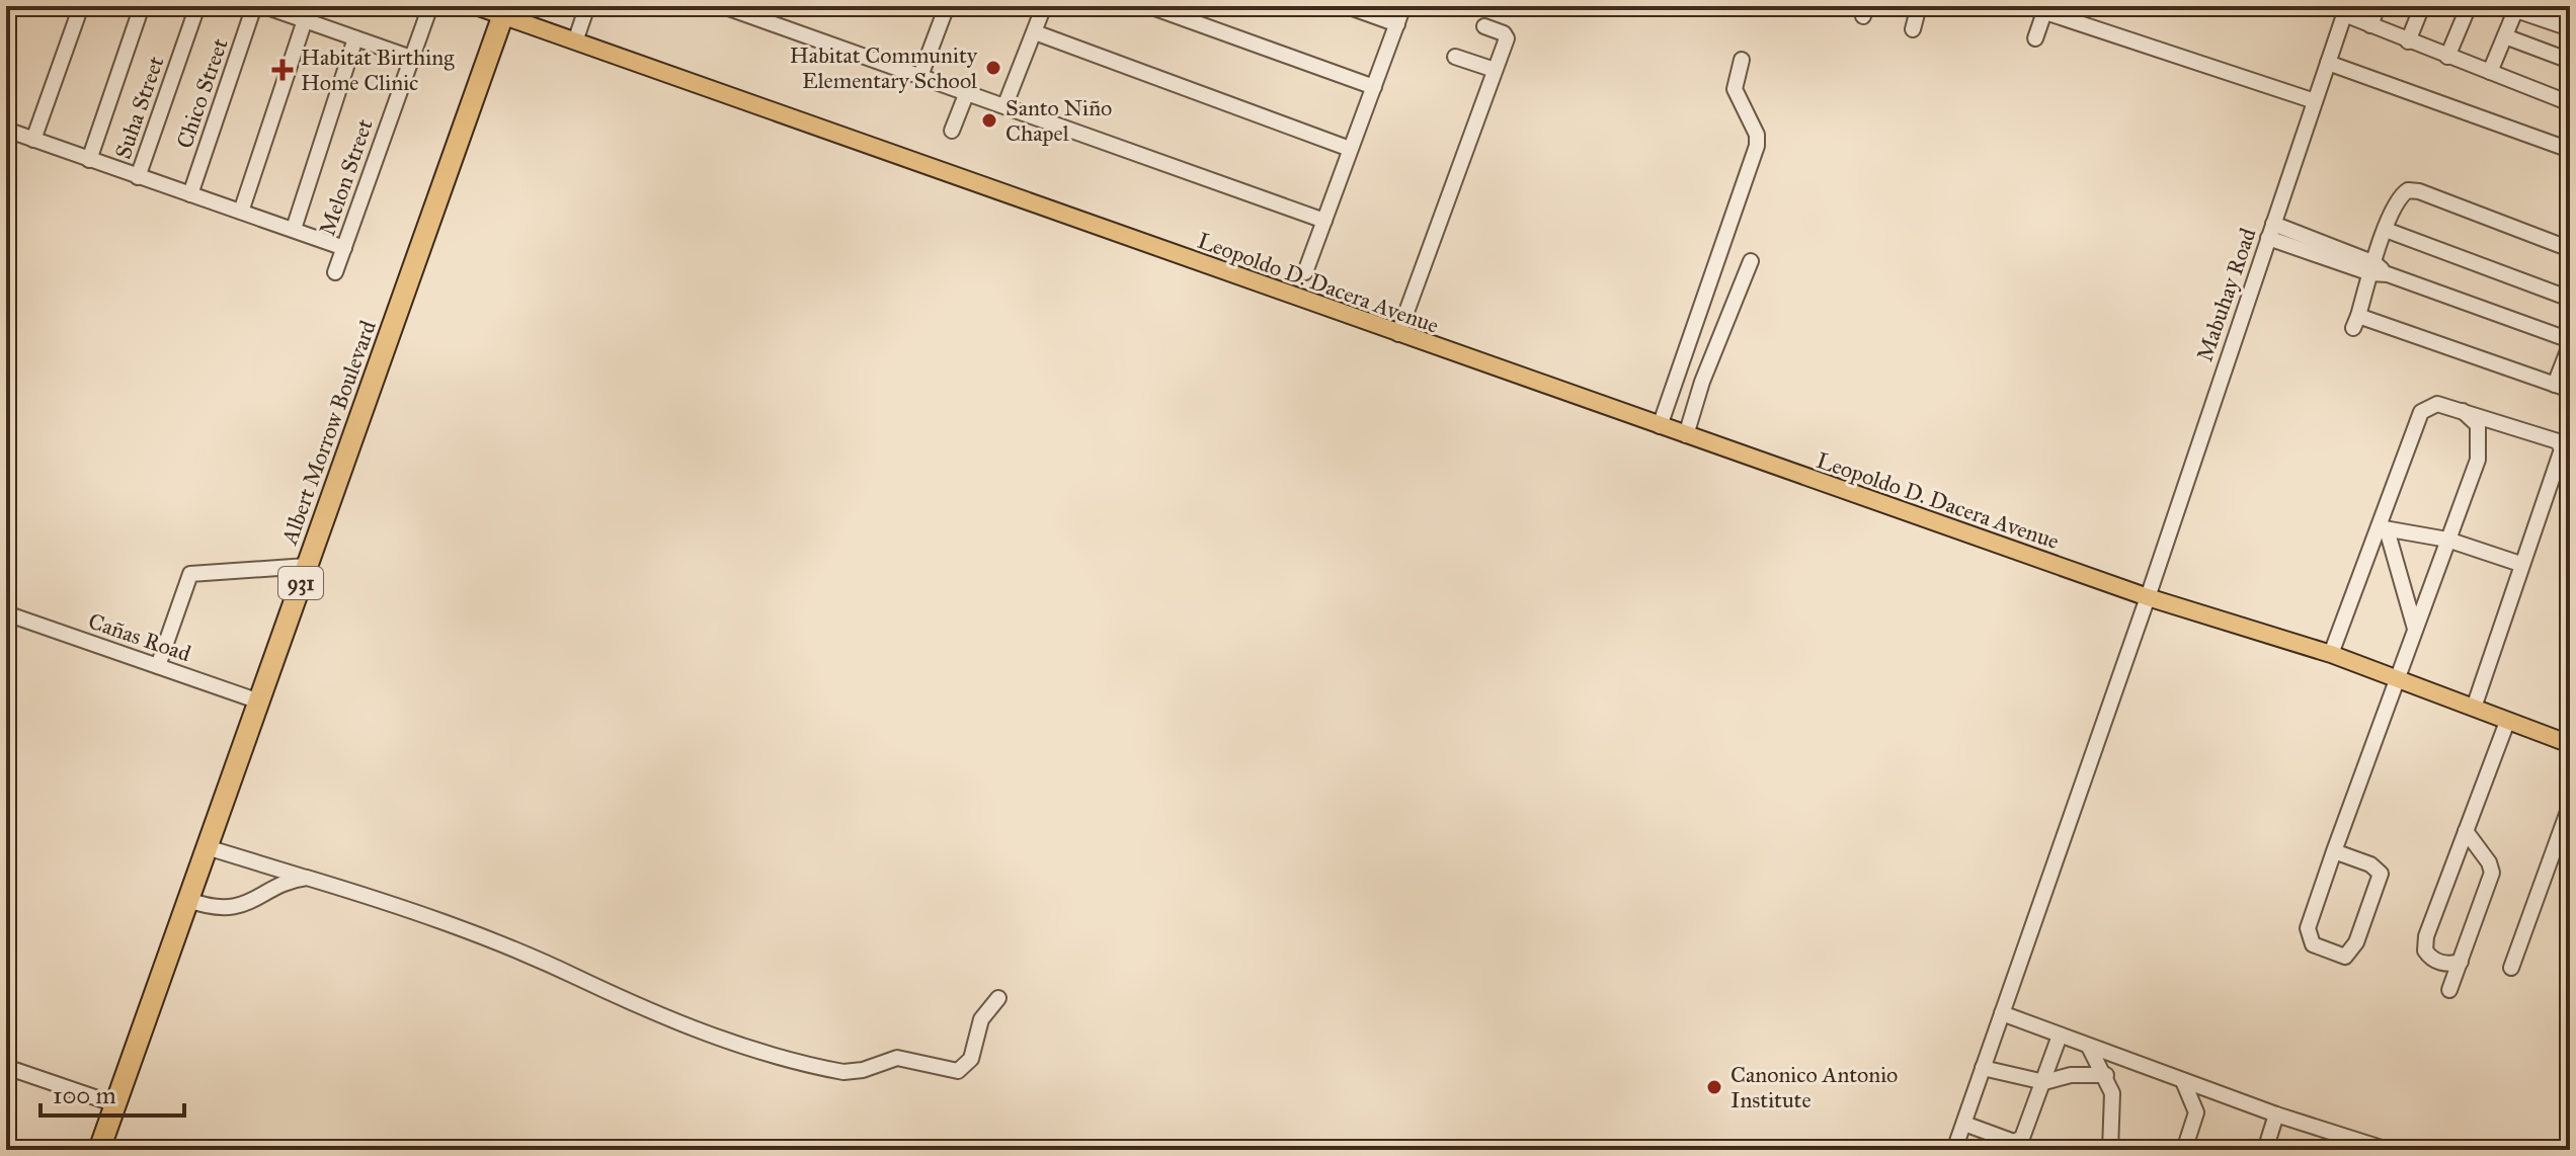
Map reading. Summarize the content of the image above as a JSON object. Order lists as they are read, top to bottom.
{
  "streets": {
    "highway": ["Albert Morrow Boulevard", "931"],
    "main road": ["Leopoldo D. Dacera Avenue"],
    "street": [
      "Chico Street",
      "Suha Street",
      "Melon Street",
      "Mabuhay Road",
      "Cañas Road"
    ]
  },
  "crossings": [
    ["Leopoldo D. Dacera Avenue", "Mabuhay Road"],
    ["Leopoldo D. Dacera Avenue", "Albert Morrow Boulevard"],
    ["Albert Morrow Boulevard", "Cañas Road"]
  ],
  "places": {
    "other": ["Habitat Community Elementary School", "Santo Niño Chapel", "Canonico Antonio Institute"],
    "health": ["Habitat Birthing Home Clinic"]
  },
  "scale_bar": "100 m"
}
